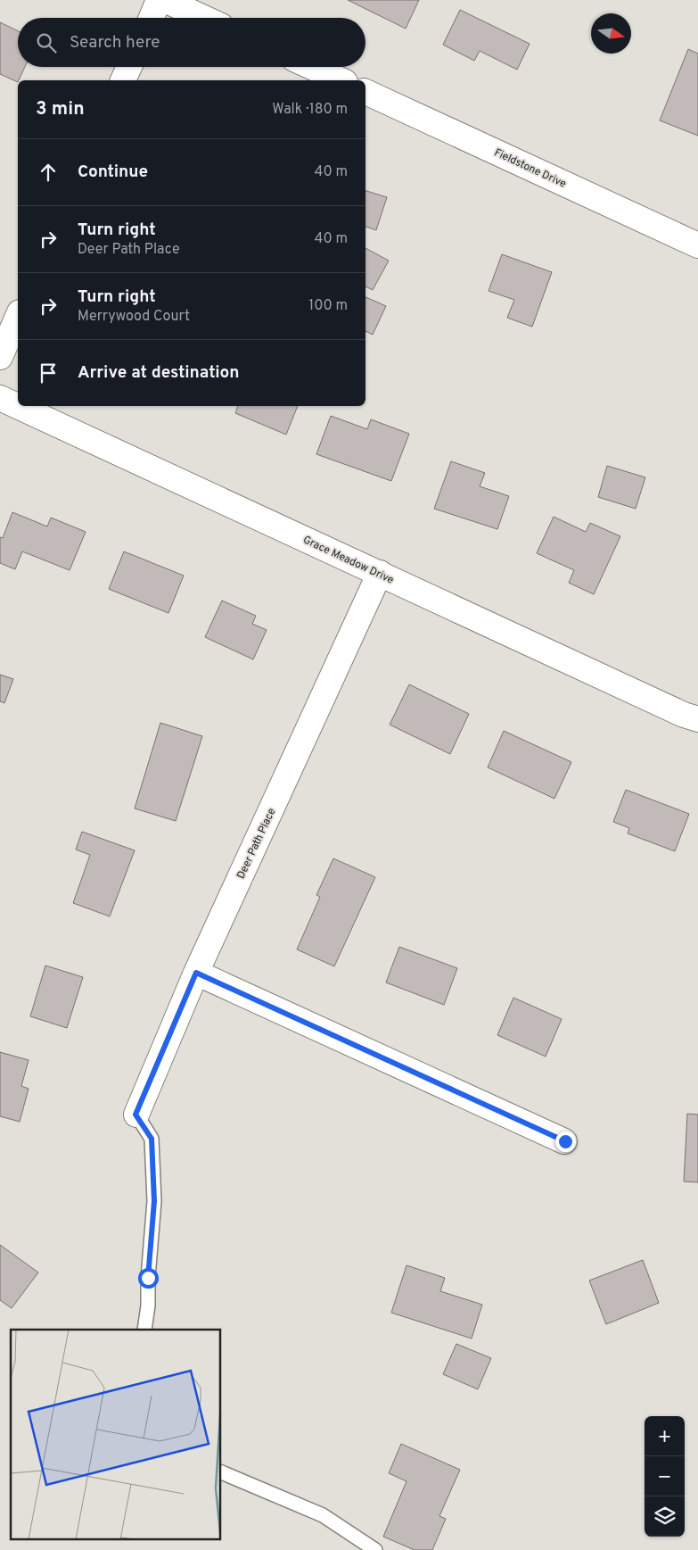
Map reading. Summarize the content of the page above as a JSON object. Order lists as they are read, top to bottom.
{
  "streets": {
    "street": ["Fieldstone Drive", "Grace Meadow Drive", "Deer Path Place"]
  },
  "crossings": [
    ["Grace Meadow Drive", "Deer Path Place"]
  ],
  "north": "right",
  "page": {
    "search": "Search here",
    "heading": ["3 min", "Walk · 180 m"],
    "list": [
      ["Continue", "40 m"],
      ["Turn right", "Deer Path Place", "40 m"],
      ["Turn right", "Merrywood Court", "100 m"],
      "Arrive at destination"
    ],
    "map_buttons": ["+", "−"]
  }
}
